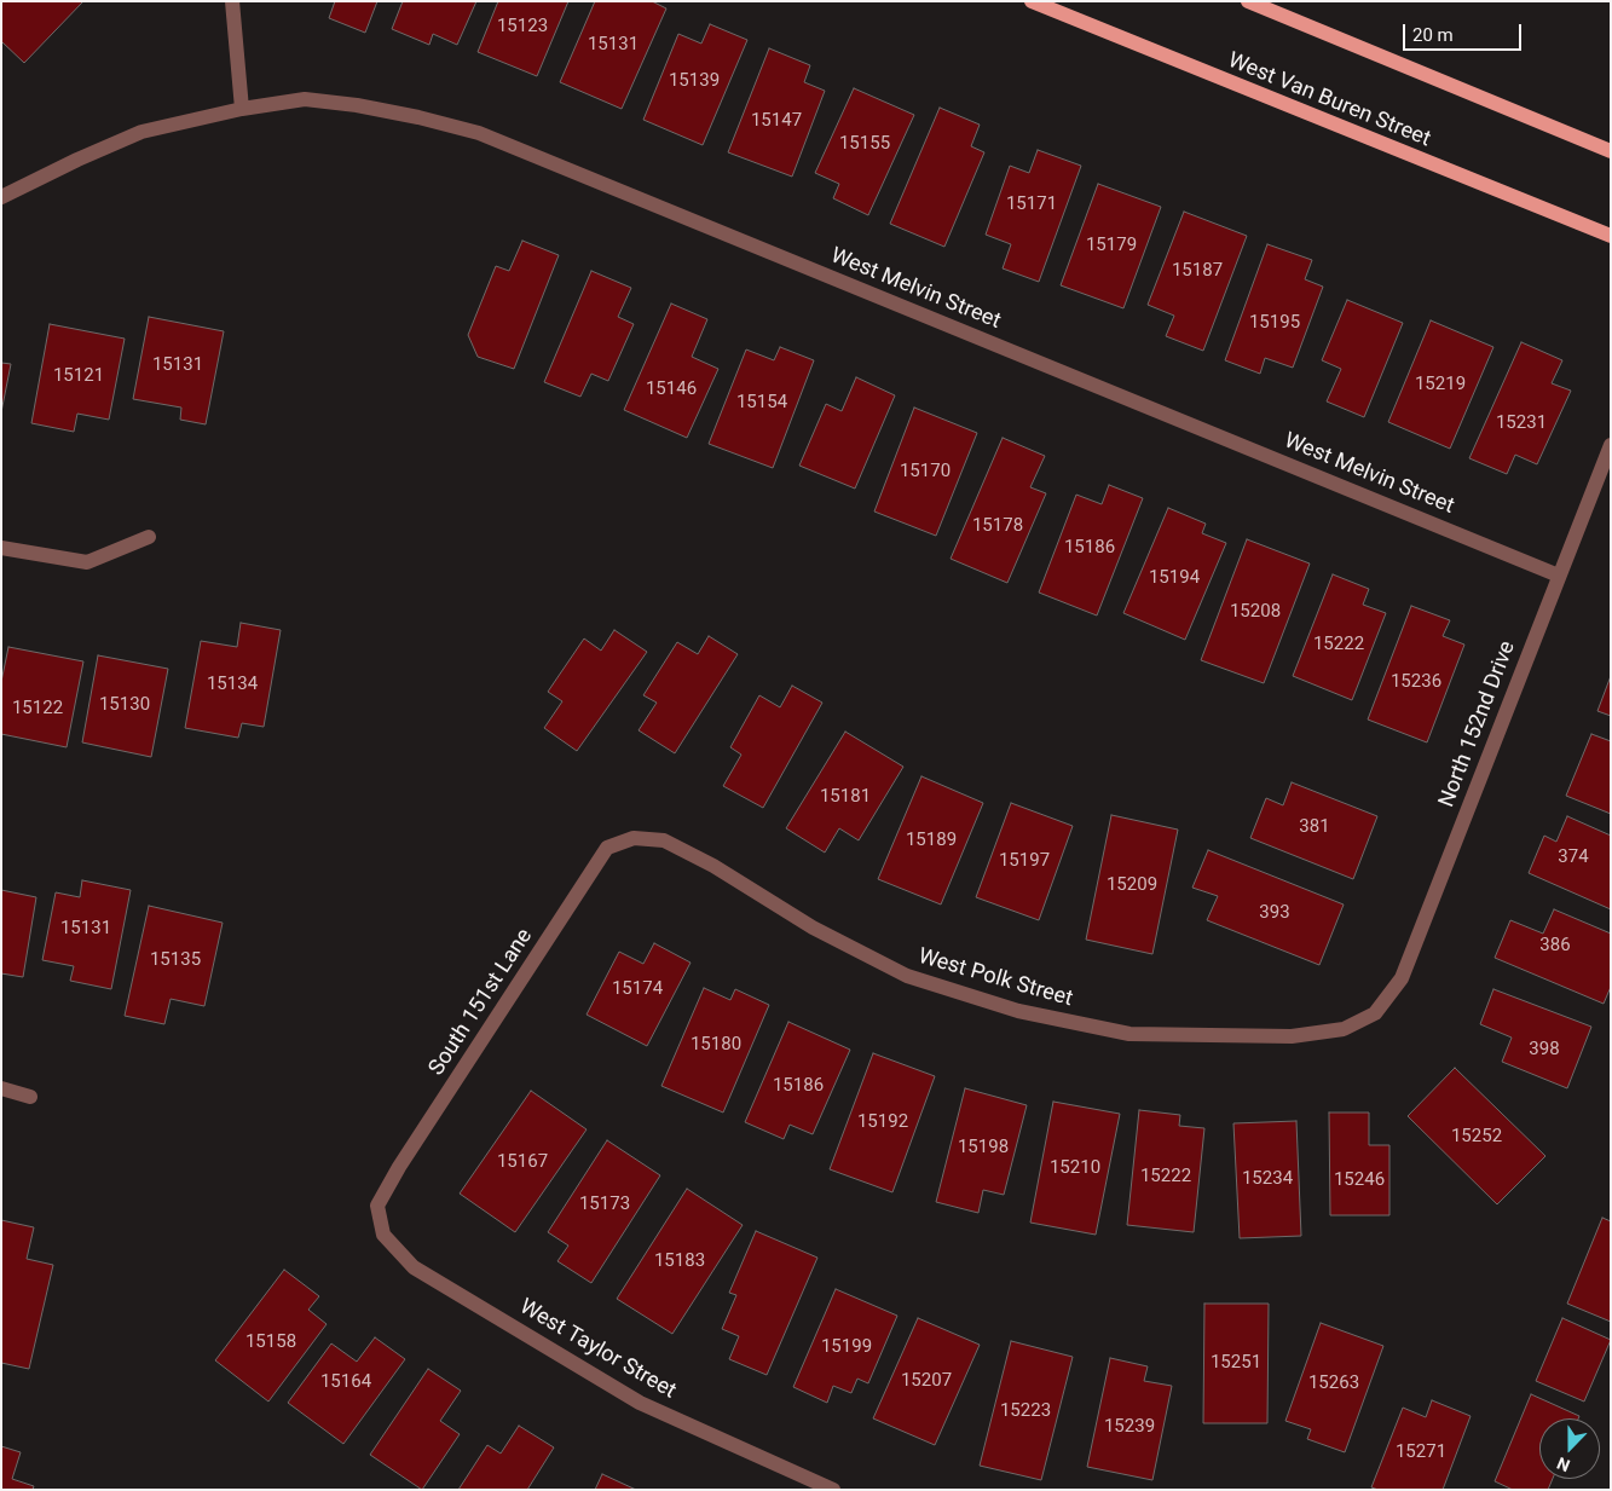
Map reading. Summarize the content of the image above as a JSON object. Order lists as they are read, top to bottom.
{
  "streets": {
    "main road": ["West Van Buren Street"],
    "street": [
      "West Melvin Street",
      "North 152nd Drive",
      "West Polk Street",
      "South 151st Lane",
      "West Taylor Street"
    ]
  },
  "crossings": [
    ["West Melvin Street", "North 152nd Drive"],
    ["North 152nd Drive", "West Polk Street"],
    ["West Polk Street", "South 151st Lane"],
    ["South 151st Lane", "West Taylor Street"]
  ],
  "house_numbers": [
    "15123",
    "15131",
    "15139",
    "15147",
    "15155",
    "15171",
    "15179",
    "15187",
    "15195",
    "15131",
    "15121",
    "15219",
    "15146",
    "15154",
    "15231",
    "15170",
    "15178",
    "15186",
    "15194",
    "15208",
    "15222",
    "15236",
    "15134",
    "15130",
    "15122",
    "15181",
    "381",
    "15189",
    "374",
    "15197",
    "15209",
    "393",
    "15131",
    "386",
    "15135",
    "15174",
    "15180",
    "398",
    "15186",
    "15192",
    "15252",
    "15198",
    "15167",
    "15210",
    "15222",
    "15234",
    "15246",
    "15173",
    "15183",
    "15158",
    "15199",
    "15251",
    "15207",
    "15164",
    "15263",
    "15223",
    "15239",
    "15271"
  ],
  "scale_bar": "20 m",
  "north": "bottom"
}
